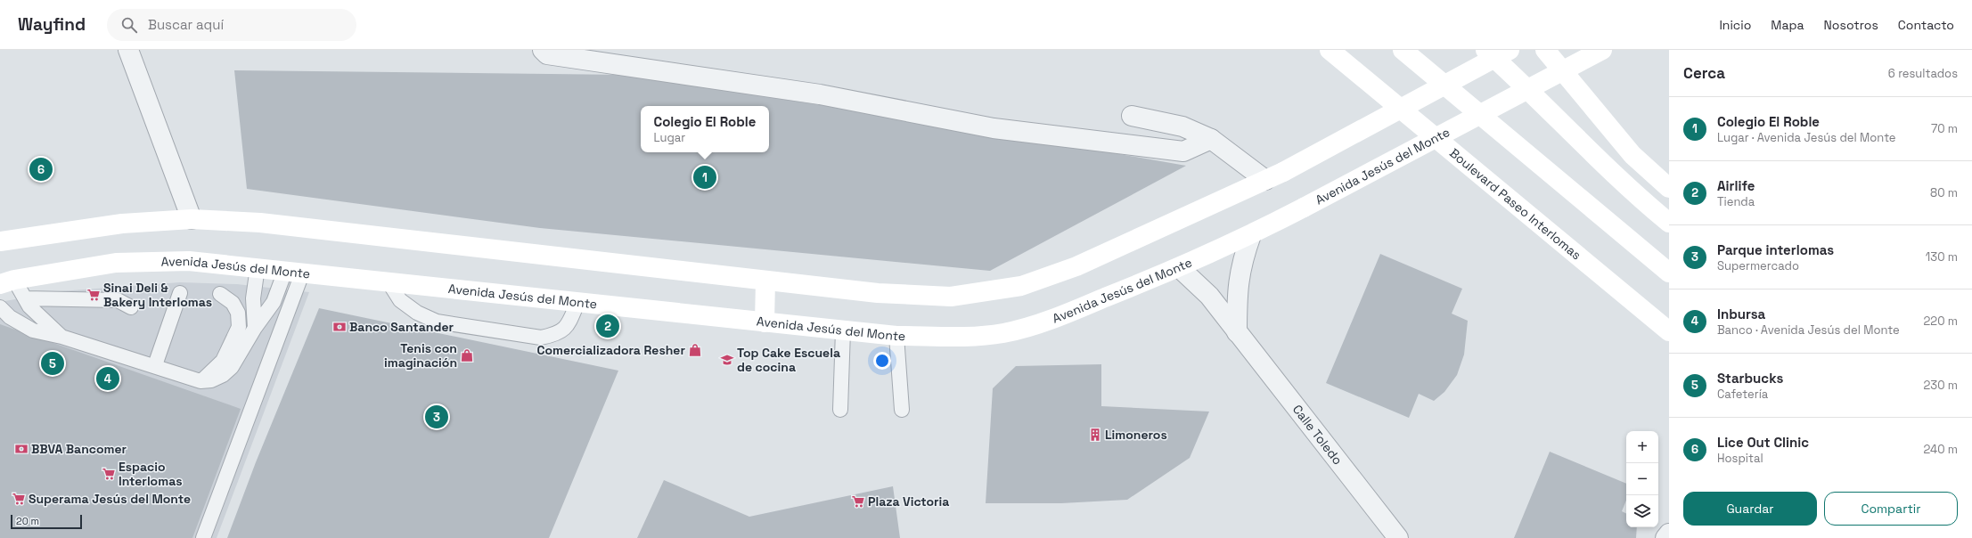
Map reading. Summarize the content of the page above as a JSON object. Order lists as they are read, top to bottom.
{
  "streets": {
    "main road": ["Avenida Jesús del Monte", "Boulevard Paseo Interlomas"],
    "street": ["Calle Toledo"]
  },
  "crossings": [
    ["Avenida Jesús del Monte", "Calle Toledo"]
  ],
  "places": {
    "supermarket": [
      "Sinai Deli & Bakery Interlomas",
      "Espacio Interlomas",
      "Superama Jesús del Monte",
      "Plaza Victoria"
    ],
    "bank": ["Banco Santander", "BBVA Bancomer"],
    "shop": ["Comercializadora Resher", "Tenis con imaginación"],
    "school or university": ["Top Cake Escuela de cocina"],
    "building": ["Limoneros"]
  },
  "scale_bar": "20 m",
  "page": {
    "header": "Wayfind",
    "search": "Buscar aquí",
    "nav": [
      "Inicio",
      "Mapa",
      "Nosotros",
      "Contacto"
    ],
    "heading": ["Cerca", "6 resultados"],
    "list": [
      {
        "mark": "1",
        "name": "Colegio El Roble",
        "note": "Lugar · Avenida Jesús del Monte",
        "value": "70 m"
      },
      {
        "mark": "2",
        "name": "Airlife",
        "note": "Tienda",
        "value": "80 m"
      },
      {
        "mark": "3",
        "name": "Parque interlomas",
        "note": "Supermercado",
        "value": "130 m"
      },
      {
        "mark": "4",
        "name": "Inbursa",
        "note": "Banco · Avenida Jesús del Monte",
        "value": "220 m"
      },
      {
        "mark": "5",
        "name": "Starbucks",
        "note": "Cafetería",
        "value": "230 m"
      },
      {
        "mark": "6",
        "name": "Lice Out Clinic",
        "note": "Hospital",
        "value": "240 m"
      }
    ],
    "popup": ["Colegio El Roble", "Lugar"],
    "pins": [
      "6",
      "1",
      "2",
      "5",
      "4",
      "3"
    ],
    "map_buttons": ["+", "−"],
    "buttons": ["Guardar", "Compartir"],
    "scale": "20 m"
  }
}
